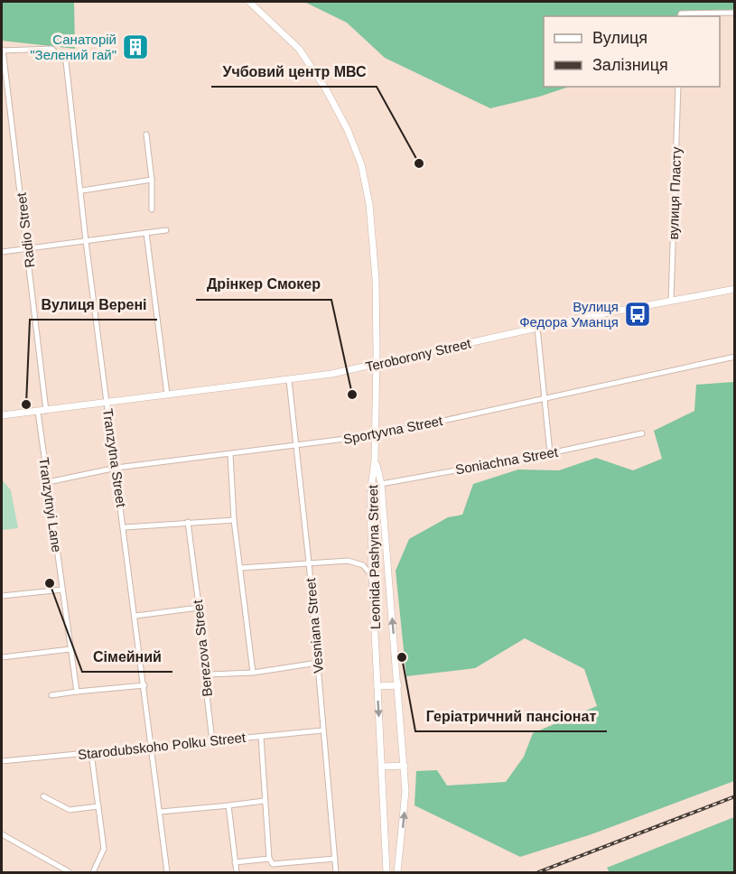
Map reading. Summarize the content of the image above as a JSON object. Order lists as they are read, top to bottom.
{
  "streets": {
    "main road": ["Teroborony Street", "Leonida Pashyna Street"],
    "street": [
      "вулиця Пласту",
      "Radio Street",
      "Sportyvna Street",
      "Tranzytna Street",
      "Soniachna Street",
      "Tranzytnyi Lane",
      "Vesniana Street",
      "Berezova Street",
      "Starodubskoho Polku Street"
    ]
  },
  "crossings": [
    ["вулиця Пласту", "Teroborony Street"],
    ["Radio Street", "Teroborony Street"],
    ["Radio Street", "Tranzytna Street"],
    ["Teroborony Street", "Tranzytna Street"],
    ["Teroborony Street", "Tranzytnyi Lane"],
    ["Teroborony Street", "Vesniana Street"],
    ["Sportyvna Street", "Tranzytna Street"],
    ["Sportyvna Street", "Tranzytnyi Lane"],
    ["Sportyvna Street", "Vesniana Street"],
    ["Tranzytna Street", "Starodubskoho Polku Street"],
    ["Soniachna Street", "Leonida Pashyna Street"],
    ["Vesniana Street", "Starodubskoho Polku Street"],
    ["Berezova Street", "Starodubskoho Polku Street"]
  ],
  "places": {
    "building": ["Санаторій \"Зелений гай\""],
    "other": [
      "Учбовий центр МВС",
      "Дрінкер Смокер",
      "Вулиця Верені",
      "Сімейний",
      "Геріатричний пансіонат"
    ],
    "bus stop": ["Вулиця Федора Уманця"]
  },
  "legend": ["Вулиця", "Залізниця"]
}
